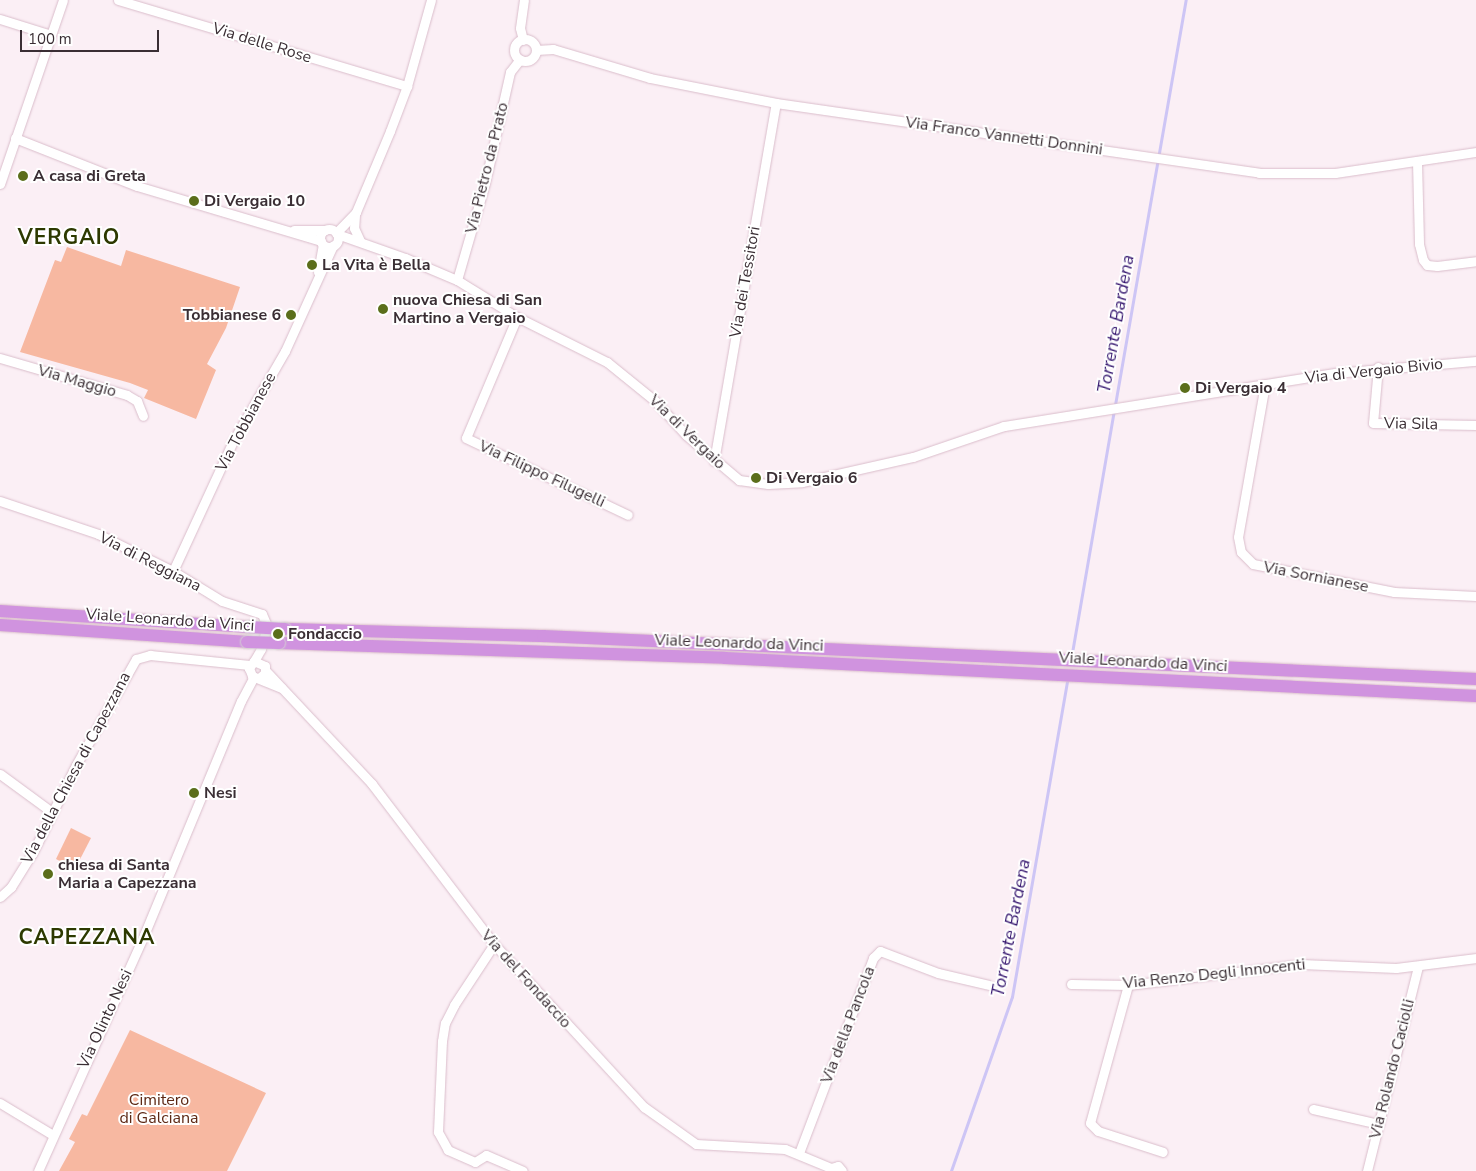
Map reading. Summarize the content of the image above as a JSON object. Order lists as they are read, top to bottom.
{
  "streets": {
    "highway": ["Viale Leonardo da Vinci"],
    "street": [
      "Via delle Rose",
      "Via Franco Vannetti Donnini",
      "Via Pietro da Prato",
      "Via dei Tessitori",
      "Via di Vergaio Bivio",
      "Via Maggio",
      "Via Tobbianese",
      "Via Sila",
      "Via di Vergaio",
      "Via Filippo Filugelli",
      "Via di Reggiana",
      "Via Sornianese",
      "Via della Chiesa di Capezzana",
      "Via Renzo Degli Innocenti",
      "Via del Fondaccio",
      "Via Olinto Nesi",
      "Via della Pancola",
      "Via Rolando Caciolli"
    ]
  },
  "crossings": [
    ["Via Franco Vannetti Donnini", "Via Pietro da Prato"],
    ["Via Franco Vannetti Donnini", "Via dei Tessitori"],
    ["Via Pietro da Prato", "Via di Vergaio"],
    ["Via dei Tessitori", "Via di Vergaio"],
    ["Via di Vergaio Bivio", "Via Sila"],
    ["Via di Vergaio Bivio", "Via di Vergaio"],
    ["Via di Vergaio Bivio", "Via Sornianese"],
    ["Via Tobbianese", "Via di Vergaio"],
    ["Via Tobbianese", "Via di Reggiana"],
    ["Via di Vergaio", "Via Filippo Filugelli"],
    ["Via di Reggiana", "Via della Chiesa di Capezzana"],
    ["Via di Reggiana", "Via del Fondaccio"],
    ["Via di Reggiana", "Via Olinto Nesi"],
    ["Via della Chiesa di Capezzana", "Via del Fondaccio"],
    ["Via della Chiesa di Capezzana", "Via Olinto Nesi"],
    ["Via Renzo Degli Innocenti", "Via Rolando Caciolli"],
    ["Via del Fondaccio", "Via Olinto Nesi"],
    ["Via del Fondaccio", "Via della Pancola"]
  ],
  "districts": ["VERGAIO", "CAPEZZANA"],
  "water": ["Torrente Bardena"],
  "parks": ["Cimitero di Galciana"],
  "places": [
    "A casa di Greta",
    "Di Vergaio 10",
    "La Vita è Bella",
    "nuova Chiesa di San Martino a Vergaio",
    "Tobbianese 6",
    "Di Vergaio 4",
    "Di Vergaio 6",
    "Fondaccio",
    "Nesi",
    "chiesa di Santa Maria a Capezzana"
  ],
  "scale_bar": "100 m"
}
